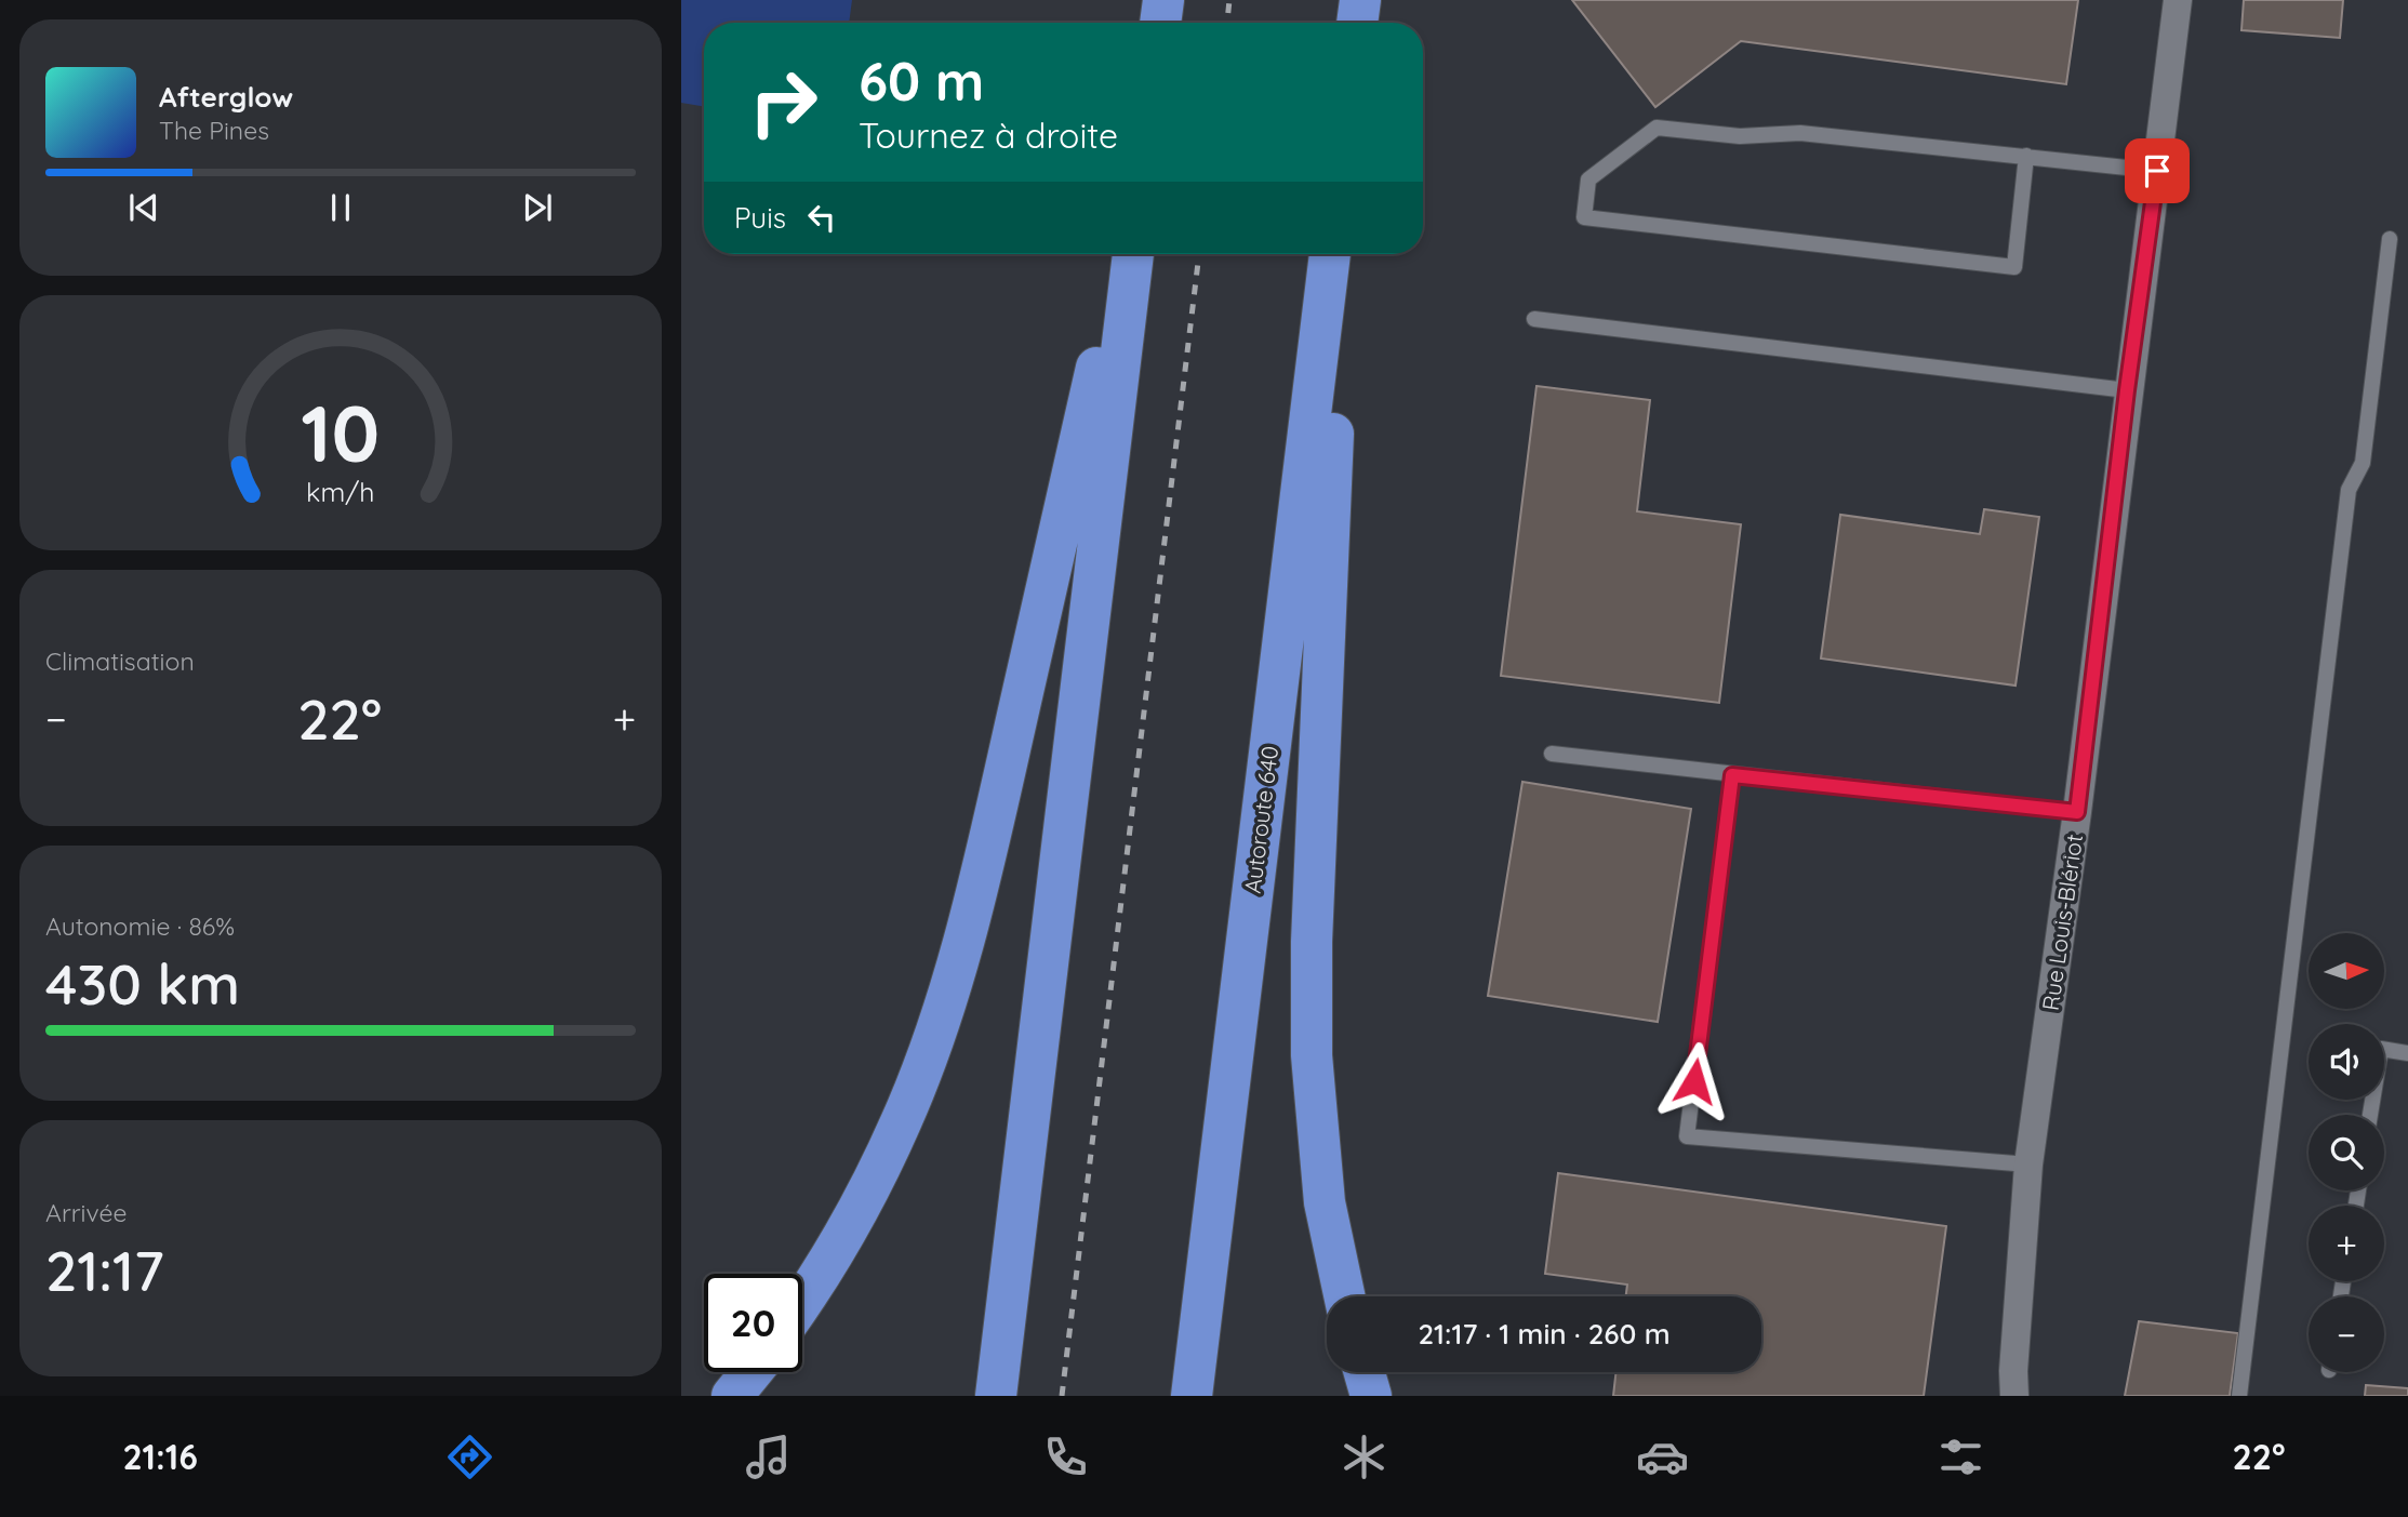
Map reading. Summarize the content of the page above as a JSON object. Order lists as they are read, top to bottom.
{
  "streets": {
    "highway": ["Autoroute 640"],
    "street": ["Rue Louis-Blériot"]
  },
  "north": "right",
  "page": {
    "turn": ["60 m", "Tournez à droite"],
    "song": ["Afterglow", "The Pines"],
    "then": "Puis",
    "tile": [
      "Climatisation",
      ["Autonomie · 86%", "430 km"],
      ["Arrivée", "21:17"]
    ],
    "heat": ["−", "22°", "+"],
    "map_buttons": ["+", "−"],
    "limit": "20",
    "trip": "21:17 · 1 min · 260 m",
    "tabs": ["21:16", "22°"],
    "gauge": ["10", "km/h"]
  }
}
